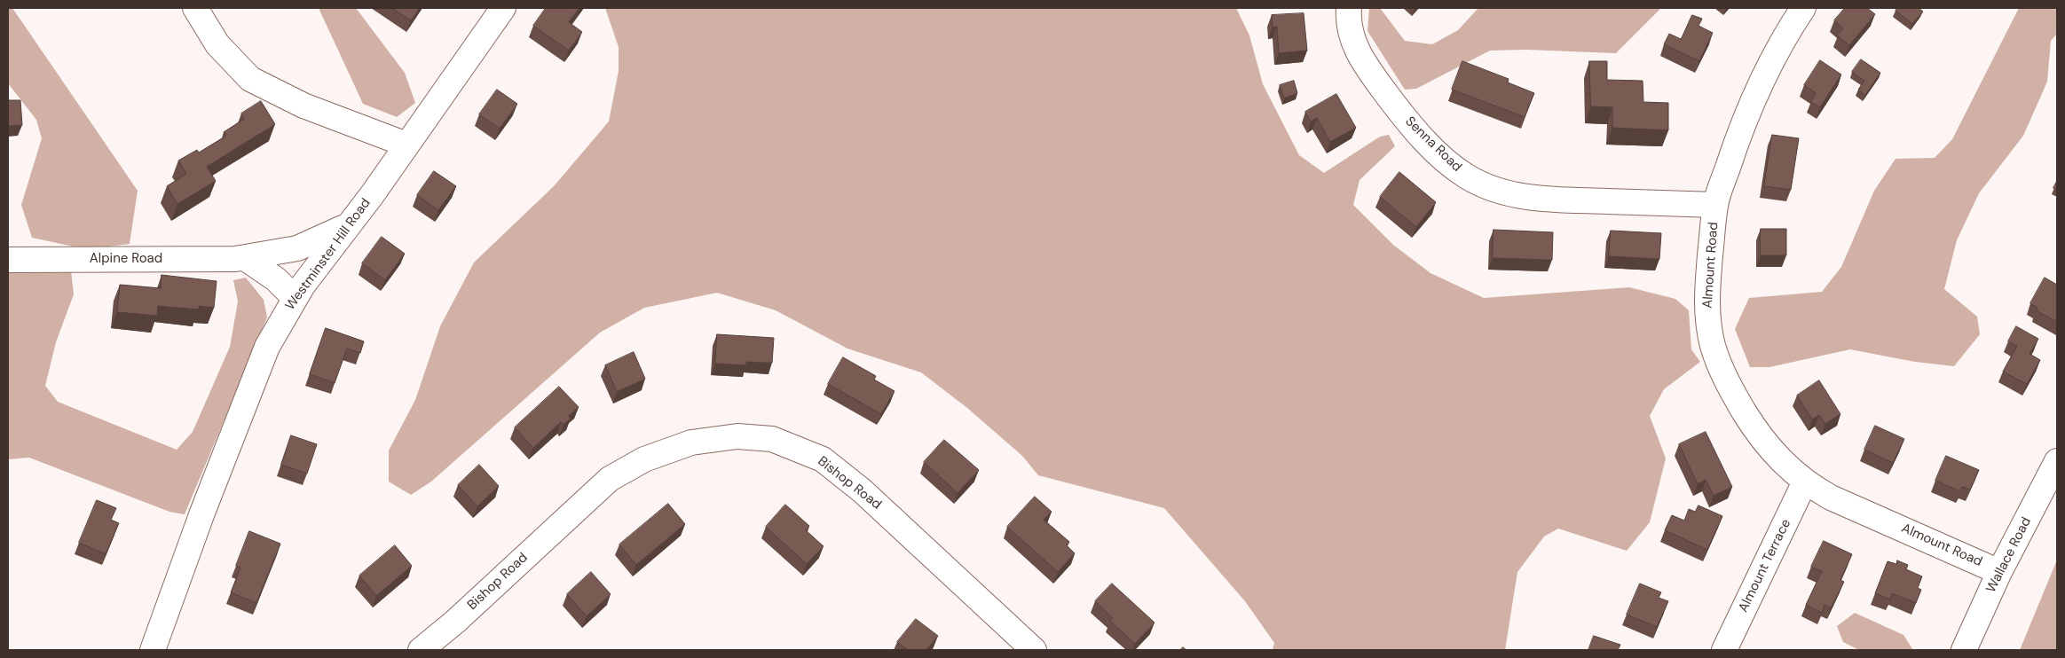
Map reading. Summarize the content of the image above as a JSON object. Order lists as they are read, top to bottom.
{
  "streets": {
    "street": [
      "Senna Road",
      "Westminster Hill Road",
      "Alpine Road",
      "Almount Road",
      "Bishop Road",
      "Wallace Road",
      "Almount Terrace"
    ]
  },
  "crossings": [
    ["Senna Road", "Almount Road"],
    ["Westminster Hill Road", "Alpine Road"],
    ["Almount Road", "Wallace Road"],
    ["Almount Road", "Almount Terrace"]
  ]
}
